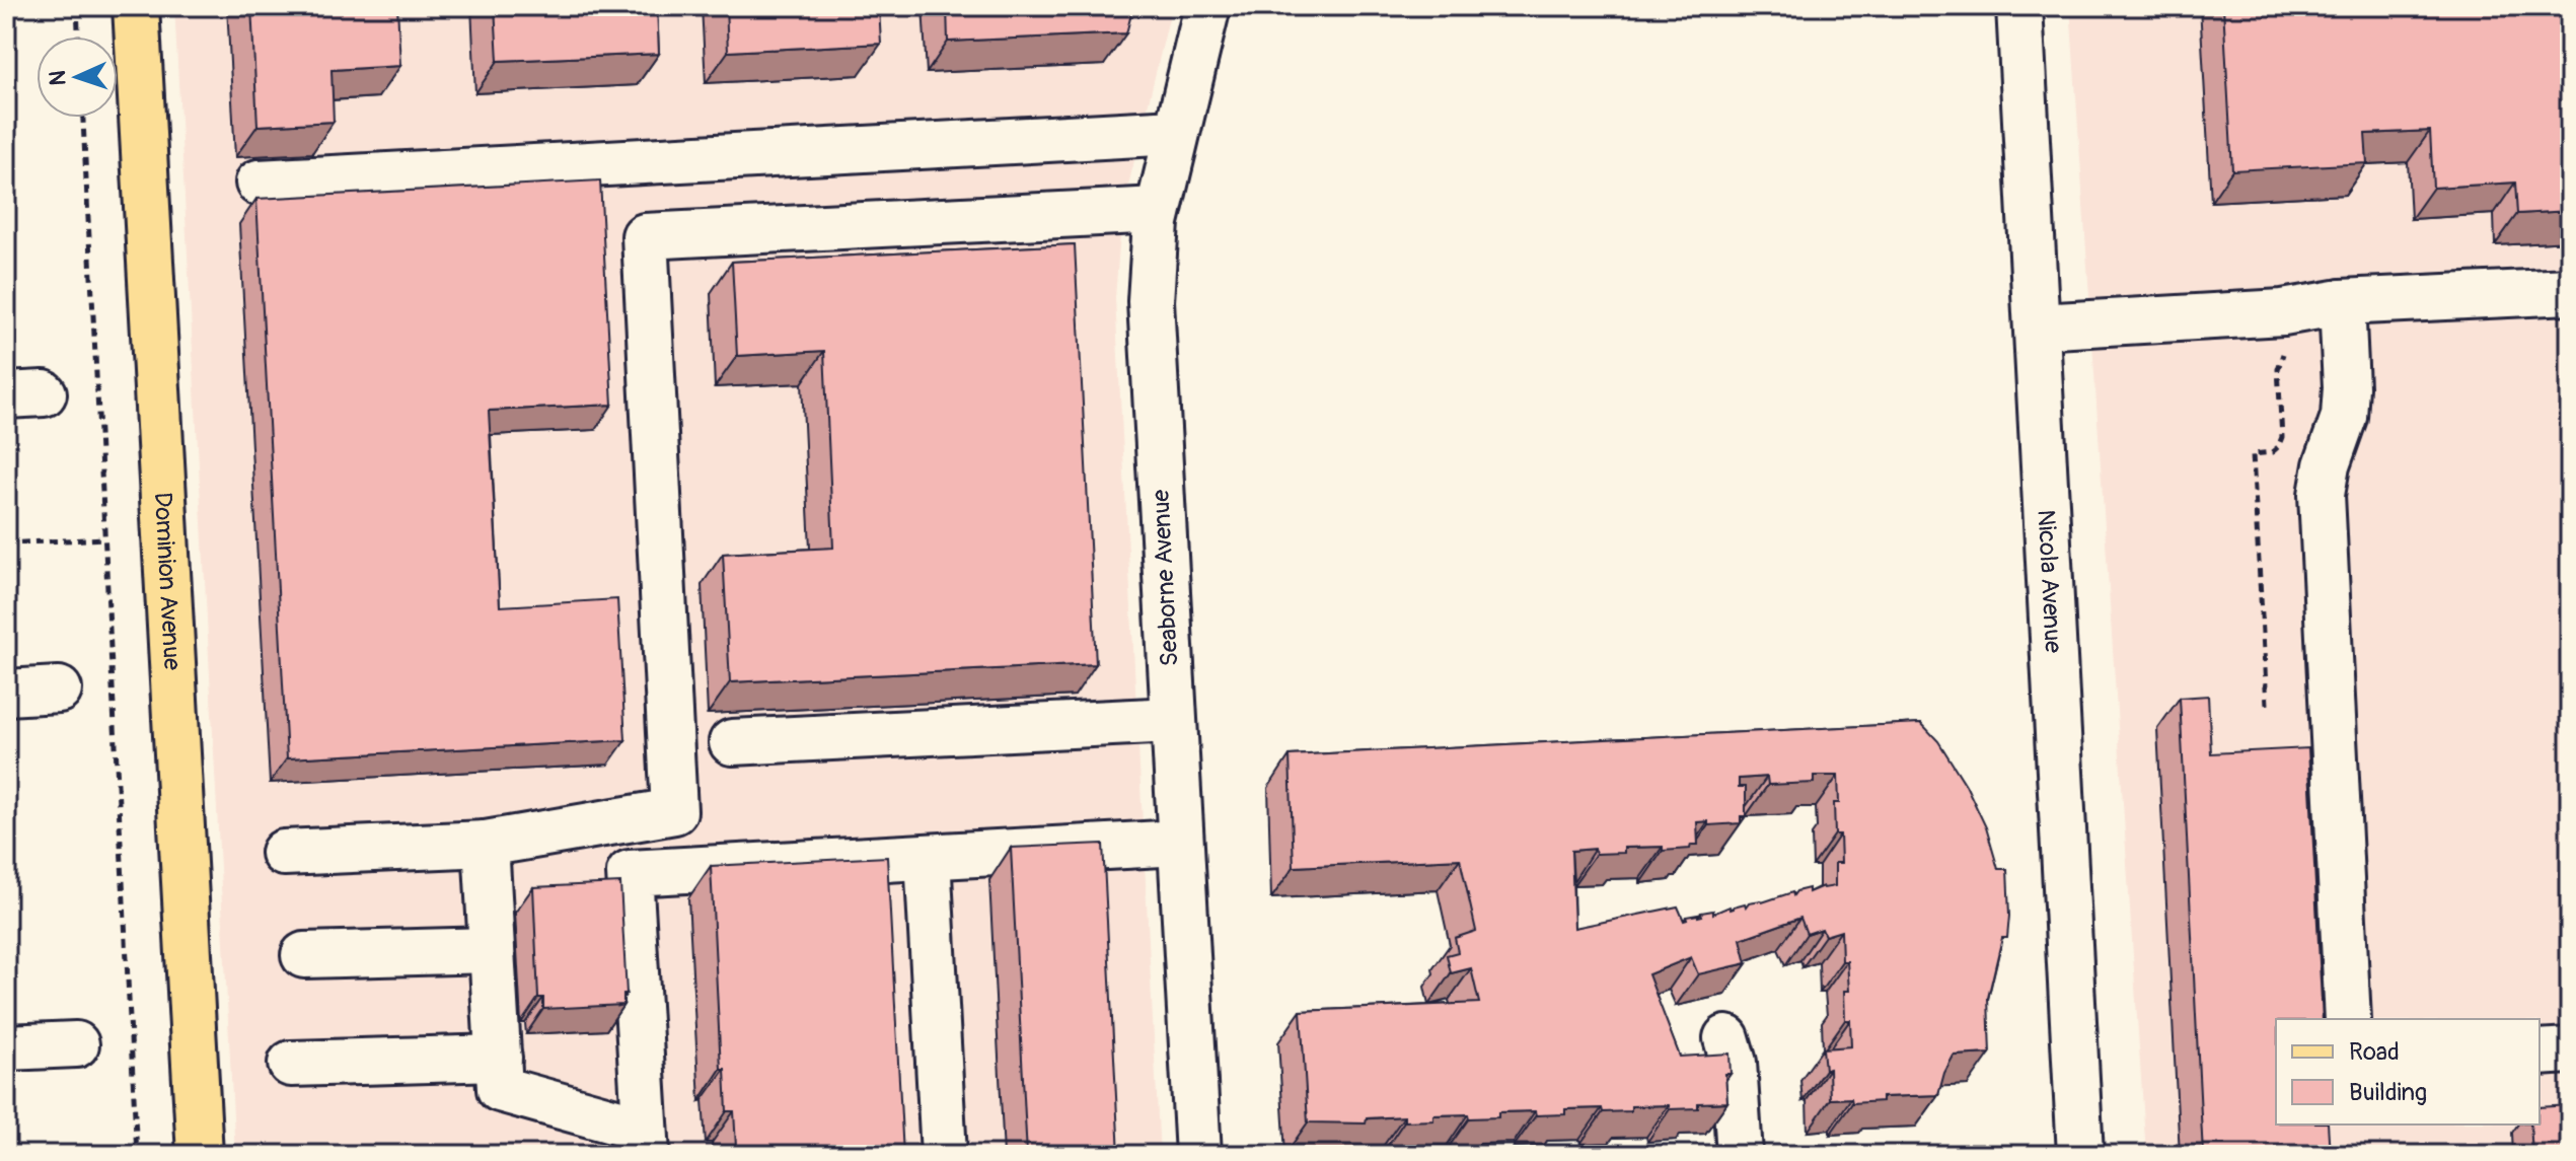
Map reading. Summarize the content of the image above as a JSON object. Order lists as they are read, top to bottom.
{
  "streets": {
    "main road": ["Dominion Avenue"],
    "street": ["Seaborne Avenue", "Nicola Avenue"]
  },
  "legend": ["Road", "Building"],
  "north": "left"
}
